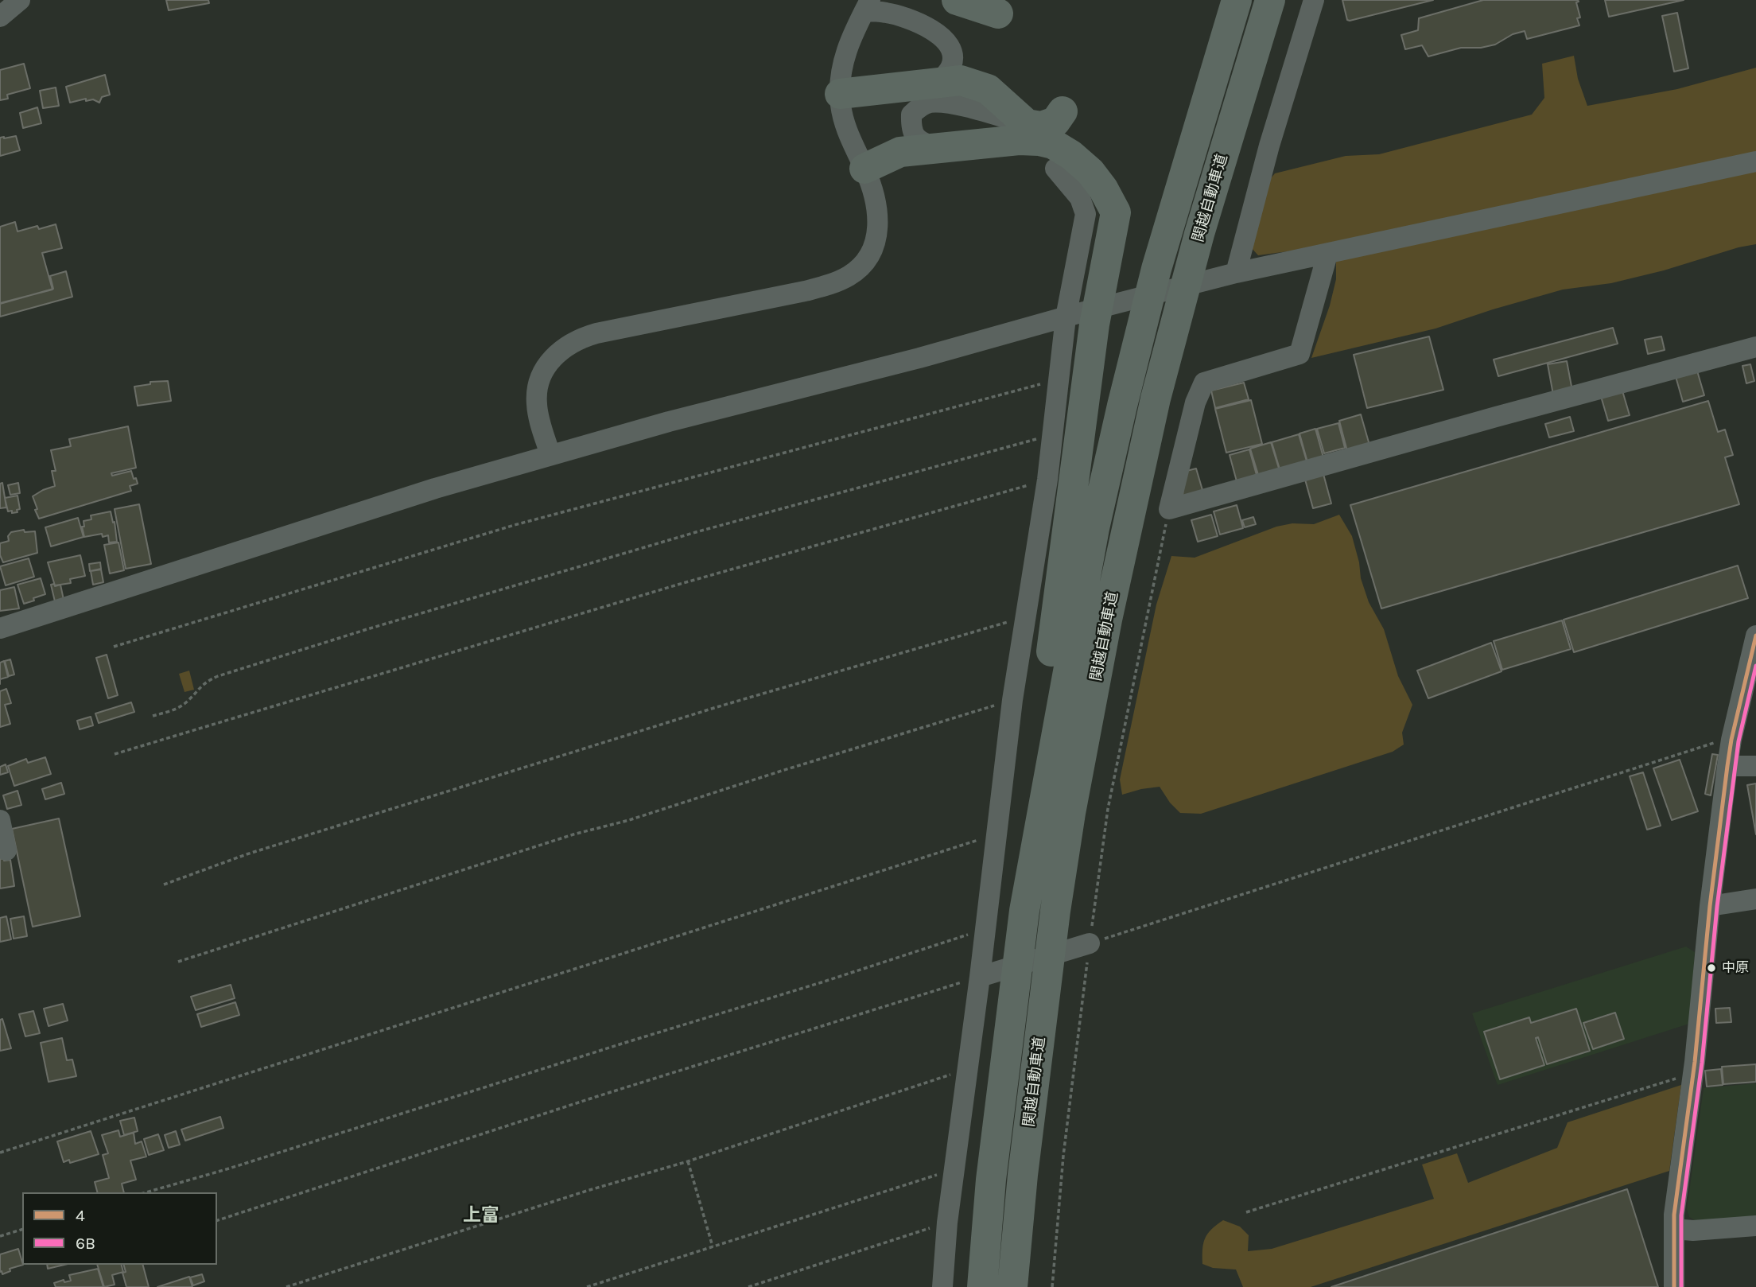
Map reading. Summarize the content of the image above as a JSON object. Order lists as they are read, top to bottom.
{
  "streets": {
    "highway": ["関越自動車道"]
  },
  "districts": ["上富"],
  "places": ["中原"],
  "lines": ["transit line 4", "transit line 6B"],
  "legend": ["4", "6B"]
}
